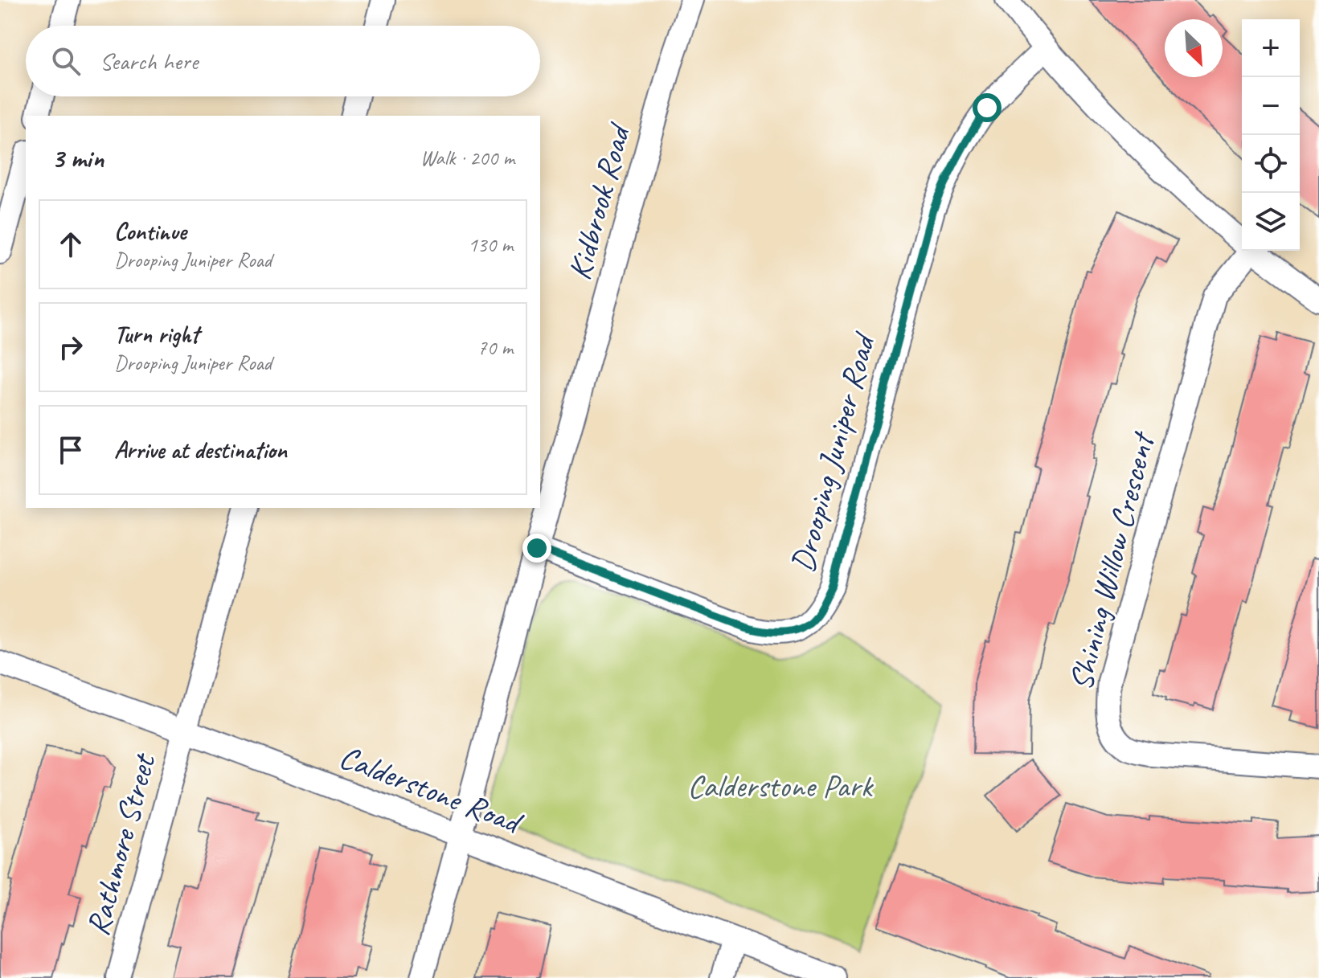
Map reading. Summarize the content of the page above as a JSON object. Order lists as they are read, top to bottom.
{
  "streets": {
    "street": [
      "Kidbrook Road",
      "Drooping Juniper Road",
      "Shining Willow Crescent",
      "Calderstone Road",
      "Rathmore Street"
    ]
  },
  "crossings": [
    ["Kidbrook Road", "Drooping Juniper Road"],
    ["Kidbrook Road", "Calderstone Road"],
    ["Calderstone Road", "Rathmore Street"]
  ],
  "parks": ["Calderstone Park"],
  "north": "bottom right",
  "page": {
    "map_buttons": ["+", "−"],
    "search": "Search here",
    "heading": ["3 min", "Walk · 200 m"],
    "list": [
      ["Continue", "Drooping Juniper Road", "130 m"],
      ["Turn right", "Drooping Juniper Road", "70 m"],
      "Arrive at destination"
    ]
  }
}
